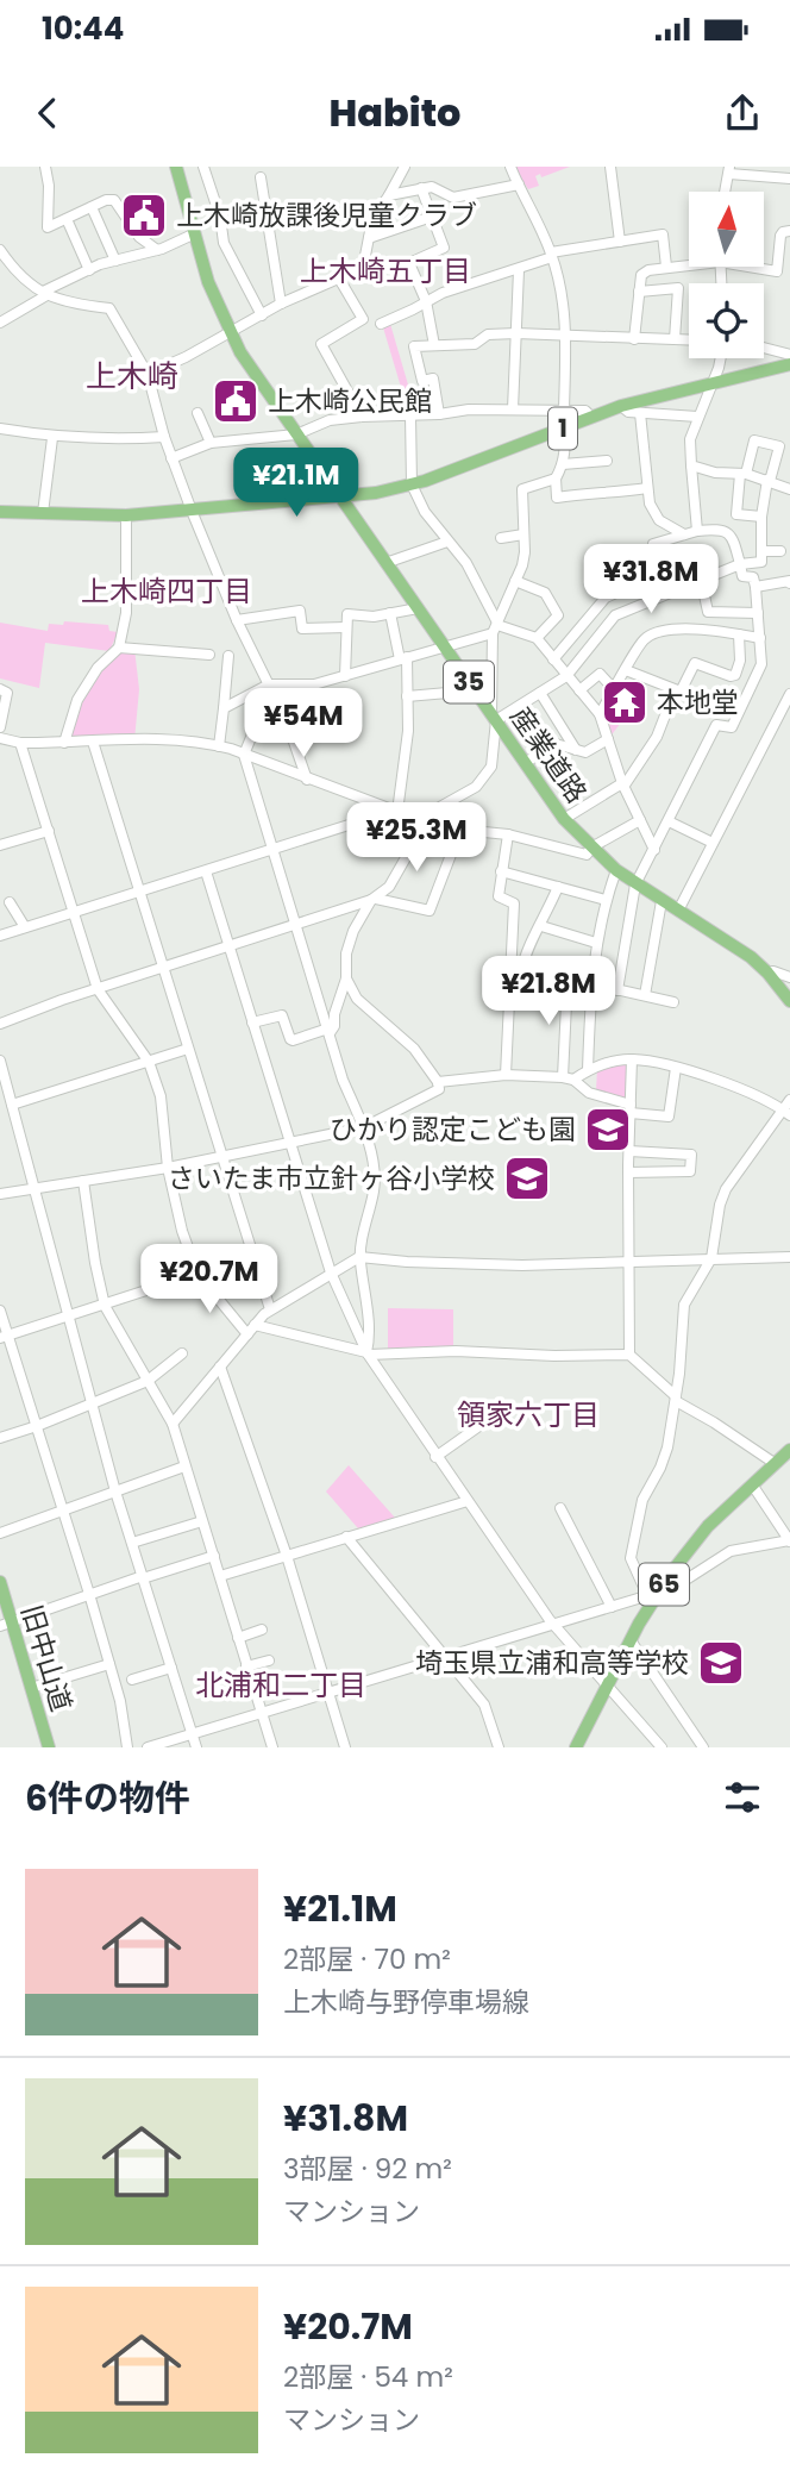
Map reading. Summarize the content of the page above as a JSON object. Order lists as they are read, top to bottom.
{
  "streets": {
    "main road": [
      "1",
      "35",
      "産業道路",
      "65",
      "旧中山道"
    ]
  },
  "crossings": [
    ["1", "産業道路"]
  ],
  "districts": [
    "上木崎五丁目",
    "上木崎",
    "上木崎四丁目",
    "領家六丁目",
    "北浦和二丁目"
  ],
  "places": {
    "public building": ["上木崎放課後児童クラブ", "上木崎公民館"],
    "temple": ["本地堂"],
    "school or university": ["ひかり認定こども園", "さいたま市立針ヶ谷小学校", "埼玉県立浦和高等学校"]
  },
  "north": "top",
  "page": {
    "status": "10:44",
    "header": "Habito",
    "price": [
      "¥21.1M",
      "¥31.8M",
      "¥54M",
      "¥25.3M",
      "¥21.8M",
      "¥20.7M"
    ],
    "heading": "6件の物件",
    "list": [
      {
        "name": "¥21.1M",
        "note": "2部屋 · 70 m² · 上木崎与野停車場線"
      },
      {
        "name": "¥31.8M",
        "note": "3部屋 · 92 m² · マンション"
      },
      {
        "name": "¥20.7M",
        "note": "2部屋 · 54 m² · マンション"
      }
    ]
  }
}
